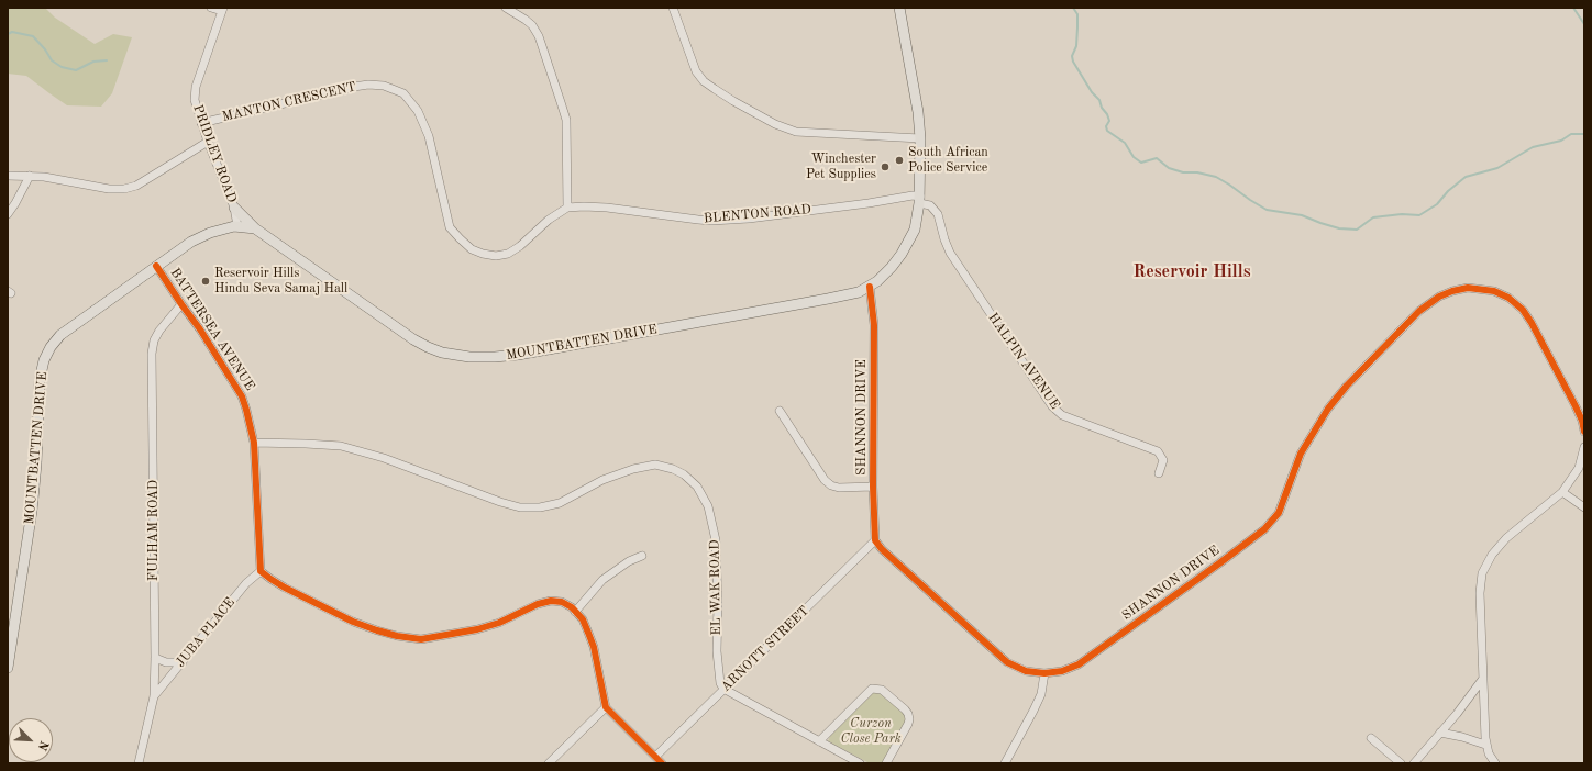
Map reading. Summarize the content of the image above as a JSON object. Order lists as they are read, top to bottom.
{
  "streets": {
    "main road": ["MOUNTBATTEN DRIVE"],
    "street": [
      "MANTON CRESCENT",
      "PRIDLEY ROAD",
      "BLENTON ROAD",
      "BATTERSEA AVENUE",
      "HALPIN AVENUE",
      "SHANNON DRIVE",
      "FULHAM ROAD",
      "EL WAK ROAD",
      "JUBA PLACE",
      "ARNOTT STREET"
    ]
  },
  "crossings": [
    ["MANTON CRESCENT", "PRIDLEY ROAD"],
    ["MANTON CRESCENT", "BLENTON ROAD"],
    ["PRIDLEY ROAD", "MOUNTBATTEN DRIVE"],
    ["BLENTON ROAD", "MOUNTBATTEN DRIVE"],
    ["BLENTON ROAD", "HALPIN AVENUE"],
    ["BATTERSEA AVENUE", "MOUNTBATTEN DRIVE"],
    ["BATTERSEA AVENUE", "FULHAM ROAD"],
    ["BATTERSEA AVENUE", "EL WAK ROAD"],
    ["BATTERSEA AVENUE", "JUBA PLACE"],
    ["MOUNTBATTEN DRIVE", "HALPIN AVENUE"],
    ["MOUNTBATTEN DRIVE", "SHANNON DRIVE"],
    ["SHANNON DRIVE", "ARNOTT STREET"],
    ["FULHAM ROAD", "JUBA PLACE"],
    ["EL WAK ROAD", "ARNOTT STREET"]
  ],
  "districts": ["Reservoir Hills"],
  "parks": ["Curzon Close Park"],
  "places": ["South African Police Service", "Winchester Pet Supplies", "Reservoir Hills Hindu Seva Samaj Hall"],
  "north": "bottom right"
}
